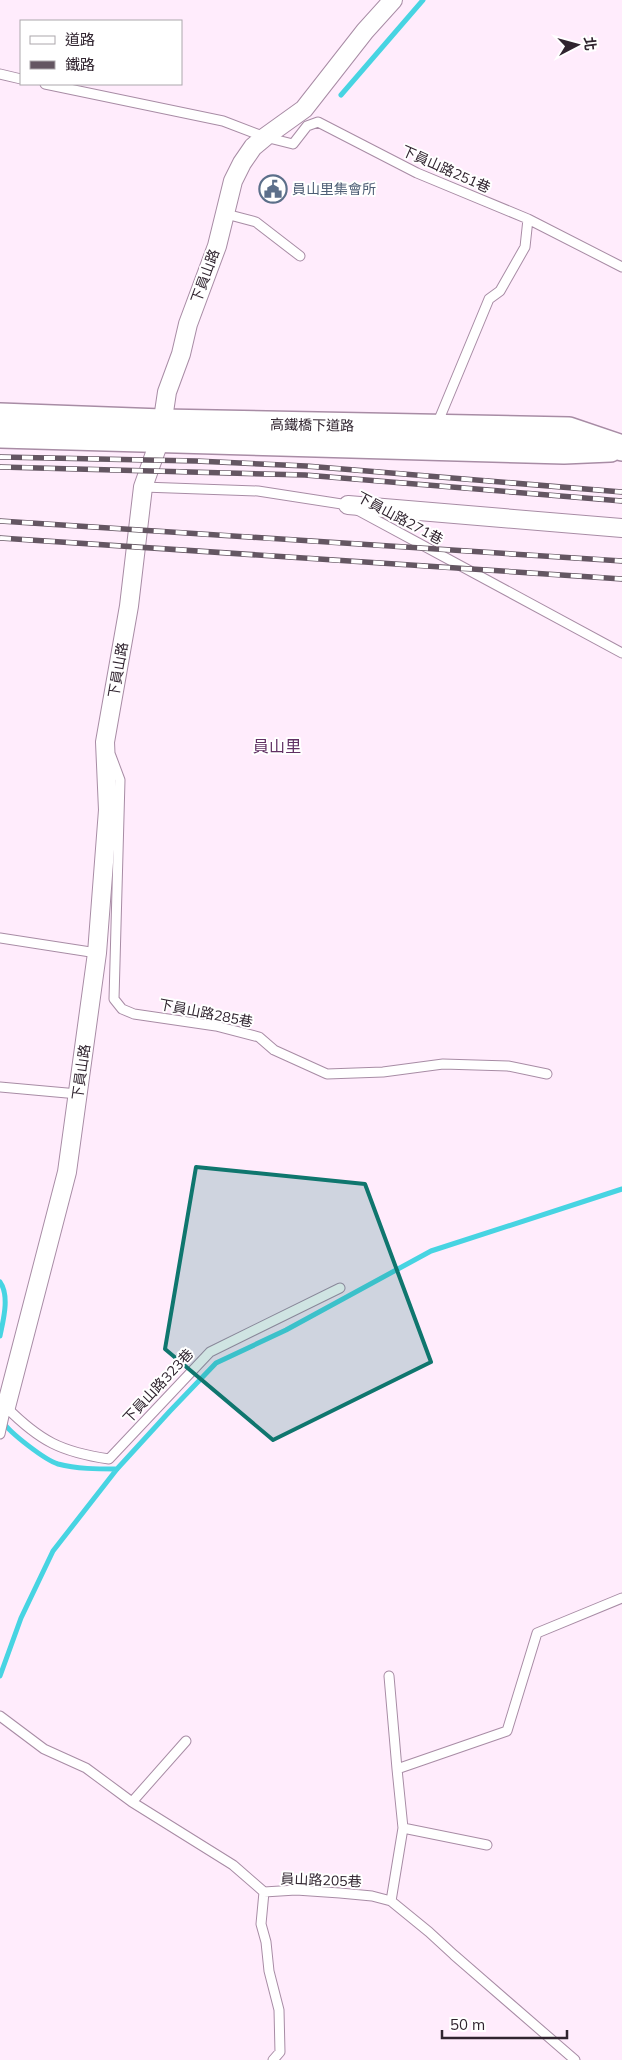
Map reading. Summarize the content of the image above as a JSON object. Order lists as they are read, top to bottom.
{
  "streets": {
    "street": ["下員山路", "高鐵橋下道路"],
    "lane": [
      "下員山路251巷",
      "下員山路271巷",
      "下員山路285巷",
      "下員山路323巷",
      "員山路205巷"
    ]
  },
  "crossings": [
    ["下員山路251巷", "下員山路"],
    ["下員山路", "高鐵橋下道路"],
    ["下員山路", "下員山路271巷"],
    ["下員山路", "下員山路285巷"],
    ["下員山路", "下員山路323巷"]
  ],
  "districts": ["員山里"],
  "places": {
    "public building": ["員山里集會所"]
  },
  "legend": ["道路", "鐵路"],
  "scale_bar": "50 m",
  "north": "right"
}
